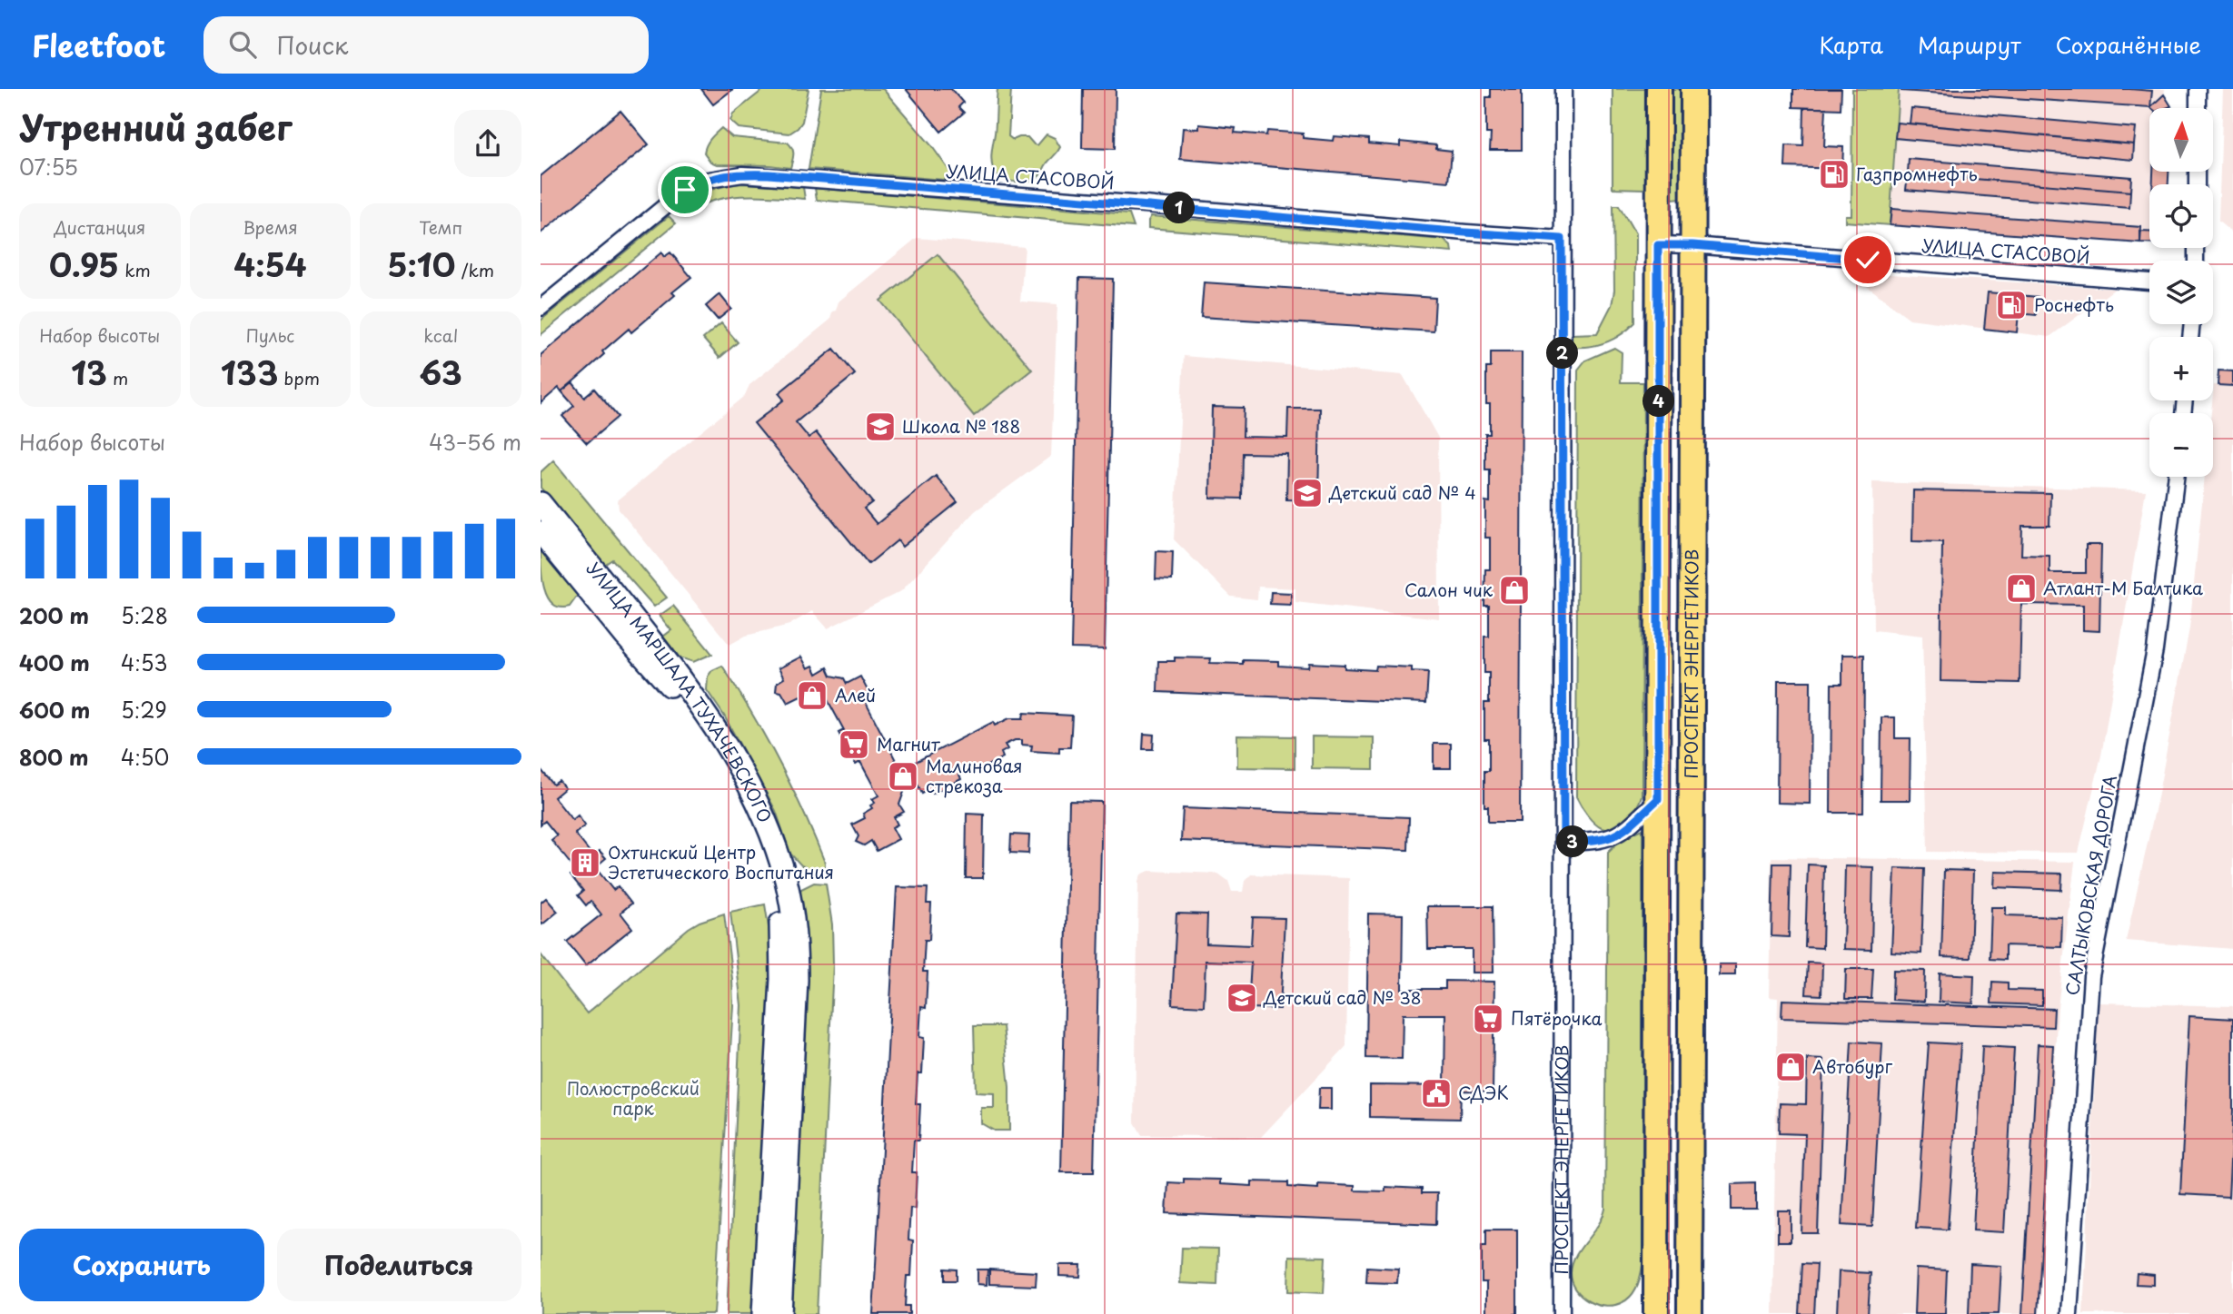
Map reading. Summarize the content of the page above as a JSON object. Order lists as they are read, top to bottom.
{
  "streets": {
    "main road": ["ПРОСПЕКТ ЭНЕРГЕТИКОВ"],
    "street": ["УЛИЦА СТАСОВОЙ", "УЛИЦА МАРШАЛА ТУХАЧЕВСКОГО", "САЛТЫКОВСКАЯ ДОРОГА"]
  },
  "crossings": [
    ["УЛИЦА СТАСОВОЙ", "ПРОСПЕКТ ЭНЕРГЕТИКОВ"]
  ],
  "parks": ["Полюстровский парк"],
  "places": {
    "fuel station": ["Газпромнефть", "Роснефть"],
    "school or university": ["Школа № 188", "Детский сад № 4", "Детский сад № 38"],
    "shop": [
      "Атлант-М Балтика",
      "Салон чик",
      "Алей",
      "Малиновая стрекоза",
      "Автобург"
    ],
    "supermarket": ["Магнит", "Пятёрочка"],
    "building": ["Охтинский Центр Эстетического Воспитания"],
    "public building": ["СДЭК"]
  },
  "north": "top",
  "page": {
    "header": "Fleetfoot",
    "search": "Поиск",
    "nav": ["Карта", "Маршрут", "Сохранённые"],
    "heading": ["Утренний забег", "07:55"],
    "map_buttons": ["+", "−"],
    "pins": [
      "1",
      "2",
      "4",
      "3"
    ],
    "stats": [
      ["Дистанция", "0.95 km"],
      ["Время", "4:54"],
      ["Темп", "5:10 /km"],
      ["Набор высоты", "13 m"],
      ["Пульс", "133 bpm"],
      ["kcal", "63"]
    ],
    "chart": ["Набор высоты", "43–56 m"],
    "list": [
      {
        "name": "200 m",
        "note": "5:28"
      },
      {
        "name": "400 m",
        "note": "4:53"
      },
      {
        "name": "600 m",
        "note": "5:29"
      },
      {
        "name": "800 m",
        "note": "4:50"
      }
    ],
    "buttons": ["Сохранить", "Поделиться"]
  }
}
